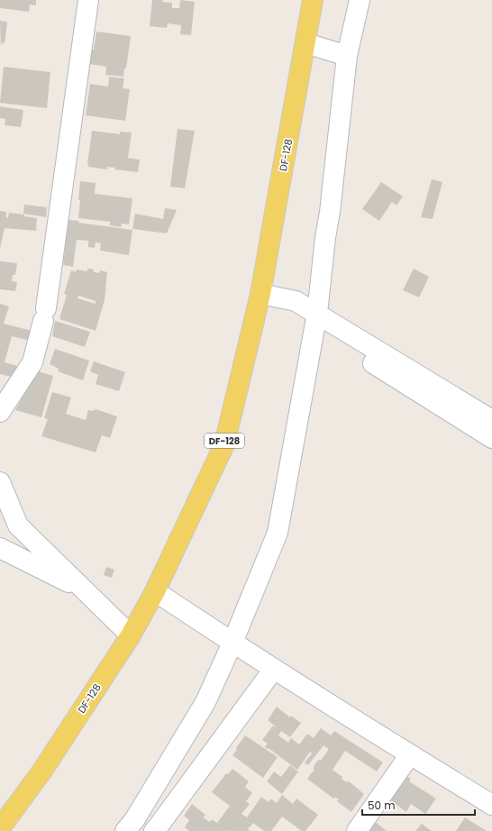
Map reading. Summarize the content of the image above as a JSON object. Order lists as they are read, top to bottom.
{
  "streets": {
    "main road": ["DF-128"]
  },
  "scale_bar": "50 m"
}
